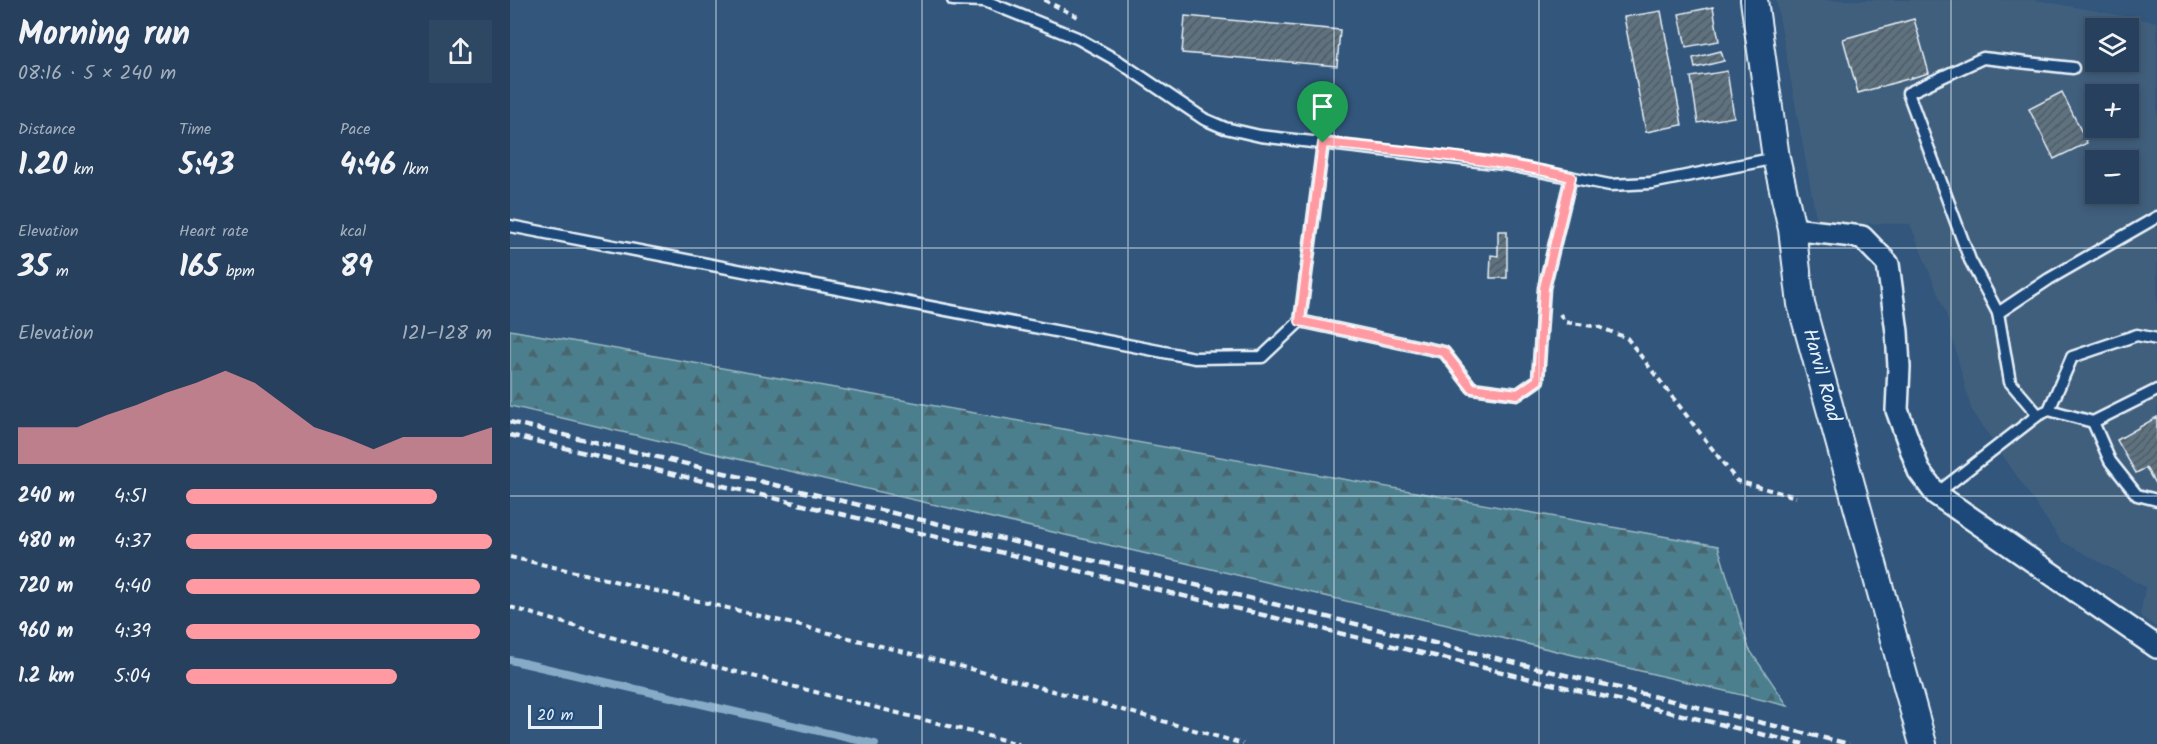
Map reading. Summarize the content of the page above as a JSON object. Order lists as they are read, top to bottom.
{
  "streets": {
    "street": ["Harvil Road"]
  },
  "scale_bar": "20 m",
  "page": {
    "heading": ["Morning run", "08:16 · 5 × 240 m"],
    "map_buttons": ["+", "−"],
    "stats": [
      ["Distance", "1.20 km"],
      ["Time", "5:43"],
      ["Pace", "4:46 /km"],
      ["Elevation", "35 m"],
      ["Heart rate", "165 bpm"],
      ["kcal", "89"]
    ],
    "chart": ["Elevation", "121–128 m"],
    "list": [
      {
        "name": "240 m",
        "note": "4:51"
      },
      {
        "name": "480 m",
        "note": "4:37"
      },
      {
        "name": "720 m",
        "note": "4:40"
      },
      {
        "name": "960 m",
        "note": "4:39"
      },
      {
        "name": "1.2 km",
        "note": "5:04"
      }
    ],
    "scale": "20 m"
  }
}
